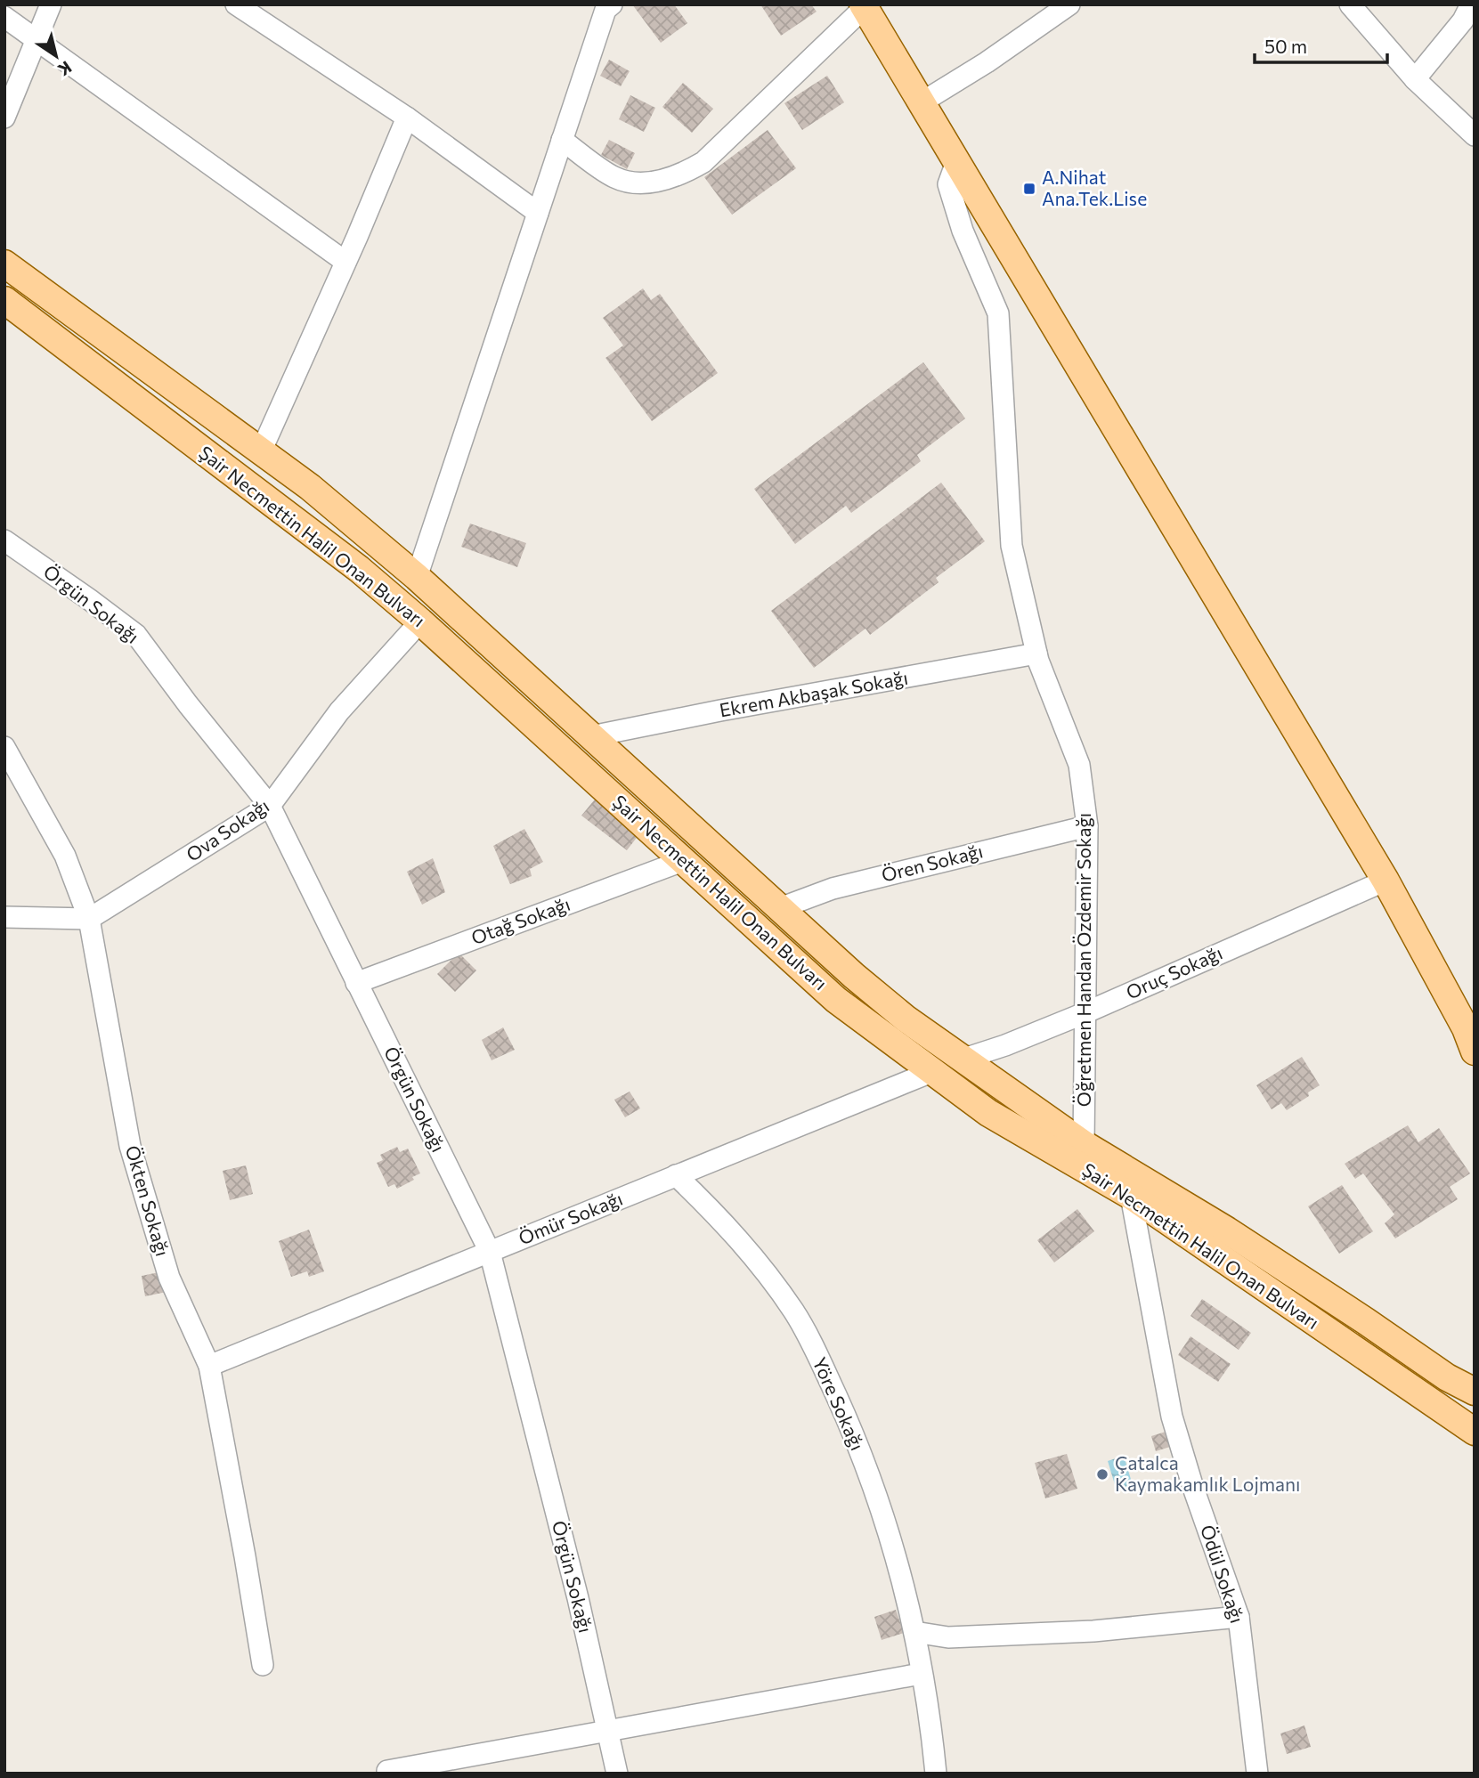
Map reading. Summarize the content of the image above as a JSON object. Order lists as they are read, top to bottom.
{
  "streets": {
    "main road": ["Şair Necmettin Halil Onan Bulvarı"],
    "street": [
      "Örgün Sokağı",
      "Ekrem Akbaşak Sokağı",
      "Ova Sokağı",
      "Ören Sokağı",
      "Otağ Sokağı",
      "Öğretmen Handan Özdemir Sokağı",
      "Oruç Sokağı",
      "Ökten Sokağı",
      "Ömür Sokağı",
      "Yöre Sokağı",
      "Ödül Sokağı"
    ]
  },
  "crossings": [
    ["Şair Necmettin Halil Onan Bulvarı", "Ekrem Akbaşak Sokağı"],
    ["Şair Necmettin Halil Onan Bulvarı", "Ova Sokağı"],
    ["Şair Necmettin Halil Onan Bulvarı", "Ören Sokağı"],
    ["Şair Necmettin Halil Onan Bulvarı", "Otağ Sokağı"],
    ["Şair Necmettin Halil Onan Bulvarı", "Öğretmen Handan Özdemir Sokağı"],
    ["Şair Necmettin Halil Onan Bulvarı", "Oruç Sokağı"],
    ["Şair Necmettin Halil Onan Bulvarı", "Ömür Sokağı"],
    ["Şair Necmettin Halil Onan Bulvarı", "Ödül Sokağı"],
    ["Örgün Sokağı", "Ova Sokağı"],
    ["Örgün Sokağı", "Otağ Sokağı"],
    ["Örgün Sokağı", "Ömür Sokağı"],
    ["Ekrem Akbaşak Sokağı", "Öğretmen Handan Özdemir Sokağı"],
    ["Ova Sokağı", "Ökten Sokağı"],
    ["Ören Sokağı", "Öğretmen Handan Özdemir Sokağı"],
    ["Öğretmen Handan Özdemir Sokağı", "Oruç Sokağı"],
    ["Ökten Sokağı", "Ömür Sokağı"],
    ["Ömür Sokağı", "Yöre Sokağı"]
  ],
  "places": {
    "transit": ["A.Nihat Ana.Tek.Lise"],
    "other": ["Çatalca Kaymakamlık Lojmanı"]
  },
  "scale_bar": "50 m",
  "north": "bottom right"
}
